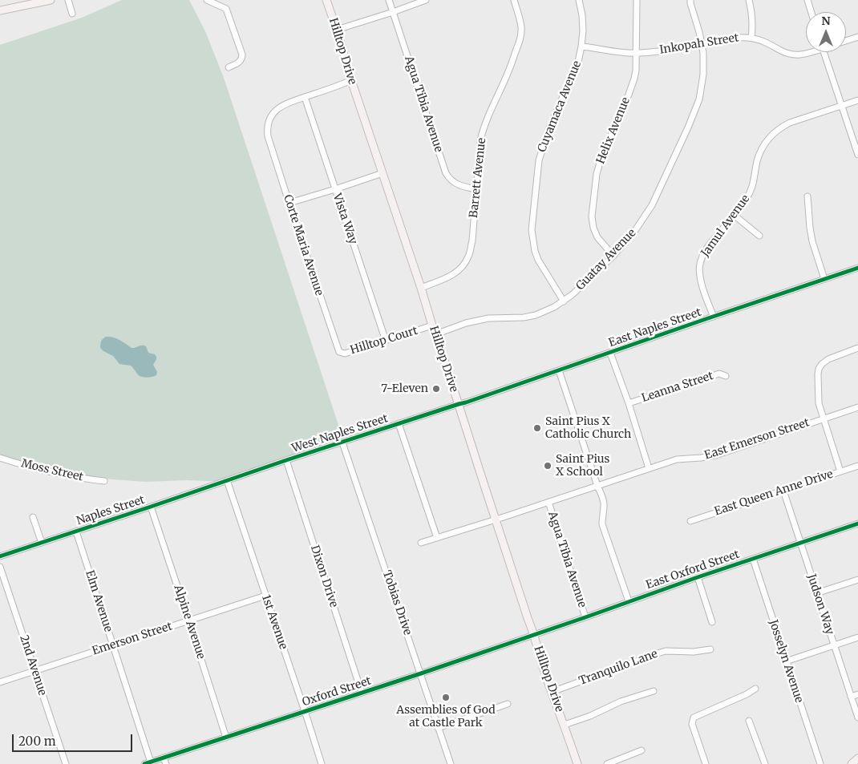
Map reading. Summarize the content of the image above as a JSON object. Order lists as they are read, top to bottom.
{
  "streets": {
    "main road": ["Hilltop Drive"],
    "street": [
      "Inkopah Street",
      "Agua Tibia Avenue",
      "Cuyamaca Avenue",
      "Helix Avenue",
      "Barrett Avenue",
      "Vista Way",
      "Jamul Avenue",
      "Corte Maria Avenue",
      "Guatay Avenue",
      "East Naples Street",
      "Hilltop Court",
      "Leanna Street",
      "West Naples Street",
      "East Emerson Street",
      "Moss Street",
      "East Queen Anne Drive",
      "Naples Street",
      "East Oxford Street",
      "Dixon Drive",
      "Elm Avenue",
      "Tobias Drive",
      "Judson Way",
      "Alpine Avenue",
      "1st Avenue",
      "Emerson Street",
      "Josselyn Avenue",
      "2nd Avenue",
      "Tranquilo Lane",
      "Oxford Street"
    ]
  },
  "crossings": [
    ["Inkopah Street", "Cuyamaca Avenue"],
    ["Inkopah Street", "Helix Avenue"],
    ["Inkopah Street", "Guatay Avenue"],
    ["Hilltop Drive", "Barrett Avenue"],
    ["Hilltop Drive", "Corte Maria Avenue"],
    ["Hilltop Drive", "Guatay Avenue"],
    ["Hilltop Drive", "East Naples Street"],
    ["Hilltop Drive", "Hilltop Court"],
    ["Hilltop Drive", "West Naples Street"],
    ["Hilltop Drive", "East Emerson Street"],
    ["Hilltop Drive", "East Oxford Street"],
    ["Hilltop Drive", "Tranquilo Lane"],
    ["Hilltop Drive", "Oxford Street"],
    ["Agua Tibia Avenue", "Barrett Avenue"],
    ["Agua Tibia Avenue", "East Emerson Street"],
    ["Agua Tibia Avenue", "East Oxford Street"],
    ["Cuyamaca Avenue", "Guatay Avenue"],
    ["Helix Avenue", "Guatay Avenue"],
    ["Vista Way", "Corte Maria Avenue"],
    ["Vista Way", "Hilltop Court"],
    ["Jamul Avenue", "East Naples Street"],
    ["Corte Maria Avenue", "Hilltop Court"],
    ["East Naples Street", "West Naples Street"],
    ["West Naples Street", "Naples Street"],
    ["West Naples Street", "Dixon Drive"],
    ["West Naples Street", "Tobias Drive"],
    ["West Naples Street", "1st Avenue"],
    ["East Queen Anne Drive", "Judson Way"],
    ["Naples Street", "Elm Avenue"],
    ["Naples Street", "Alpine Avenue"],
    ["Naples Street", "1st Avenue"],
    ["East Oxford Street", "Judson Way"],
    ["East Oxford Street", "Josselyn Avenue"],
    ["East Oxford Street", "Oxford Street"],
    ["Dixon Drive", "Oxford Street"],
    ["Elm Avenue", "Emerson Street"],
    ["Elm Avenue", "Oxford Street"],
    ["Tobias Drive", "Oxford Street"],
    ["Alpine Avenue", "Emerson Street"],
    ["Alpine Avenue", "Oxford Street"],
    ["1st Avenue", "Emerson Street"],
    ["1st Avenue", "Oxford Street"],
    ["Emerson Street", "2nd Avenue"]
  ],
  "places": [
    "7-Eleven",
    "Saint Pius X Catholic Church",
    "Saint Pius X School",
    "Assemblies of God at Castle Park"
  ],
  "scale_bar": "200 m",
  "north": "top"
}
